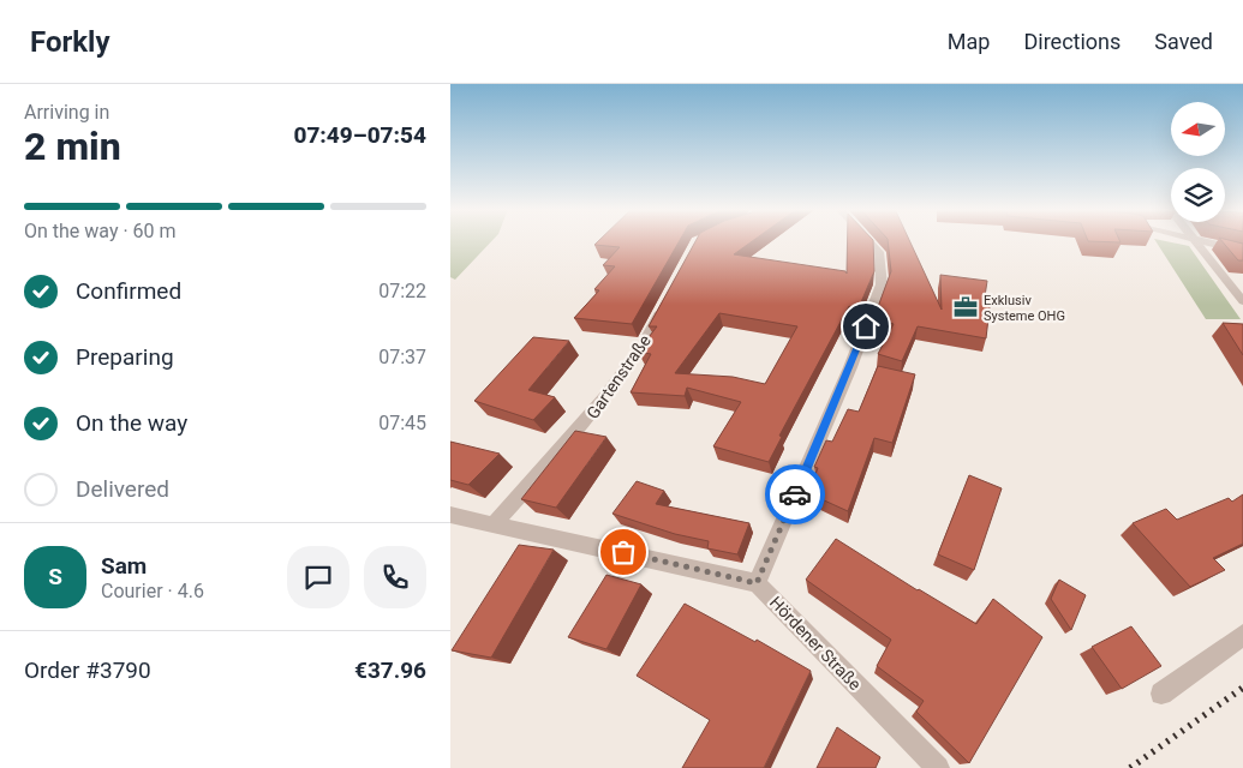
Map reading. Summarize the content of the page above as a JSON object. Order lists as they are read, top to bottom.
{
  "streets": {
    "street": ["Gartenstraße", "Hördener Straße"]
  },
  "places": {
    "office": ["Exklusiv Systeme OHG"]
  },
  "north": "left",
  "page": {
    "header": "Forkly",
    "nav": ["Map", "Directions", "Saved"],
    "heading": ["2 min", "Arriving in", "07:49–07:54"],
    "panel": [
      "Sam",
      "Courier · 4.6",
      "Order #3790",
      "€37.96"
    ],
    "bar": "On the way · 60 m",
    "list": [
      ["Confirmed", "07:22"],
      ["Preparing", "07:37"],
      ["On the way", "07:45"],
      "Delivered"
    ],
    "round": "S"
  }
}
